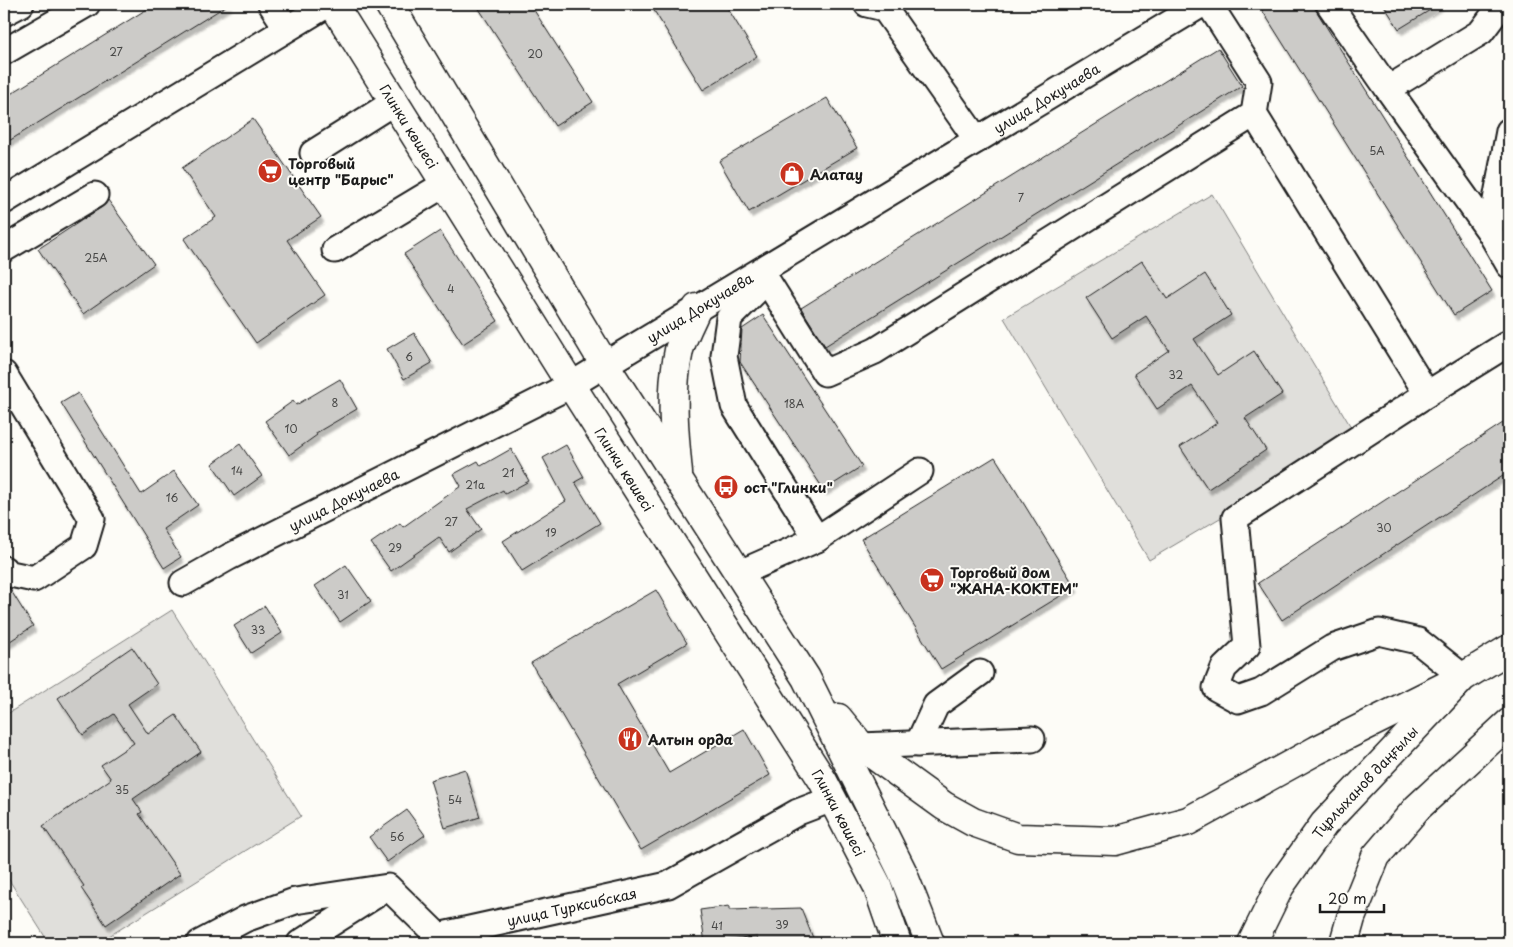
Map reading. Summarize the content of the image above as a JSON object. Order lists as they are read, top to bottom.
{
  "streets": {
    "main road": ["Глинки көшесі", "Тұрлыханов даңғылы"],
    "street": ["улица Докучаева", "улица Турксибская"]
  },
  "crossings": [
    ["улица Докучаева", "Глинки көшесі"],
    ["Глинки көшесі", "улица Турксибская"]
  ],
  "places": {
    "supermarket": ["Торговый центр \"Барыс\"", "Торговый дом \"ЖАНА-КОКТЕМ\""],
    "shop": ["Алатау"],
    "bus stop": ["ост \"Глинки\""],
    "restaurant": ["Алтын орда"]
  },
  "house_numbers": [
    "27",
    "20",
    "5А",
    "7",
    "25А",
    "4",
    "6",
    "32",
    "8",
    "18А",
    "10",
    "14",
    "21",
    "21а",
    "16",
    "27",
    "30",
    "19",
    "29",
    "31",
    "33",
    "35",
    "54",
    "56",
    "39",
    "41"
  ],
  "scale_bar": "20 m"
}
